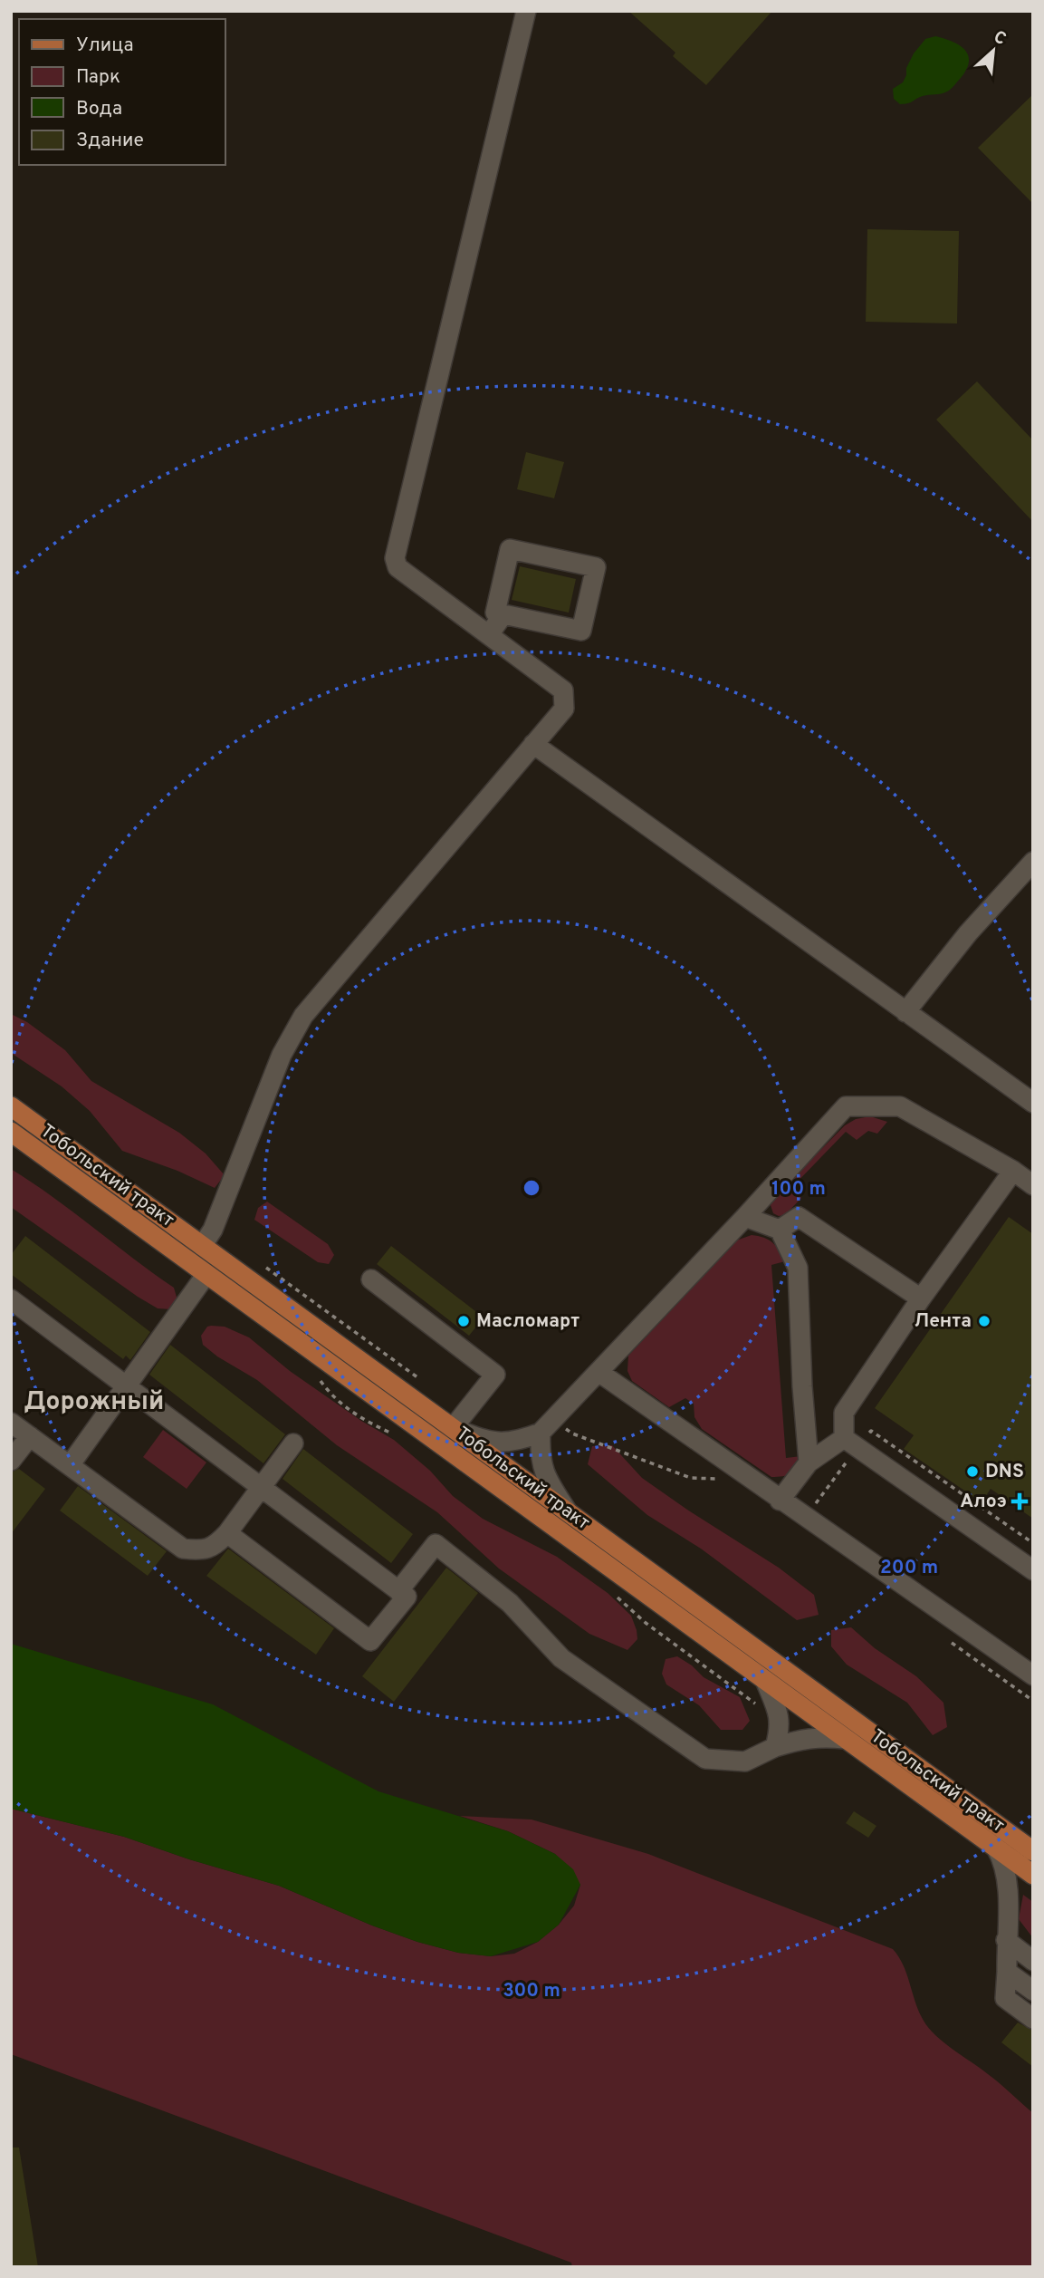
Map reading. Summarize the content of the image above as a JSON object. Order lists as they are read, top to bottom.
{
  "streets": {
    "main road": ["Тобольский тракт"]
  },
  "districts": ["Дорожный"],
  "places": {
    "other": ["Масломарт", "Лента", "DNS"],
    "health": ["Алоэ"]
  },
  "legend": [
    "Улица",
    "Парк",
    "Вода",
    "Здание"
  ],
  "north": "top right",
  "rings": ["100 m", "200 m", "300 m"]
}
